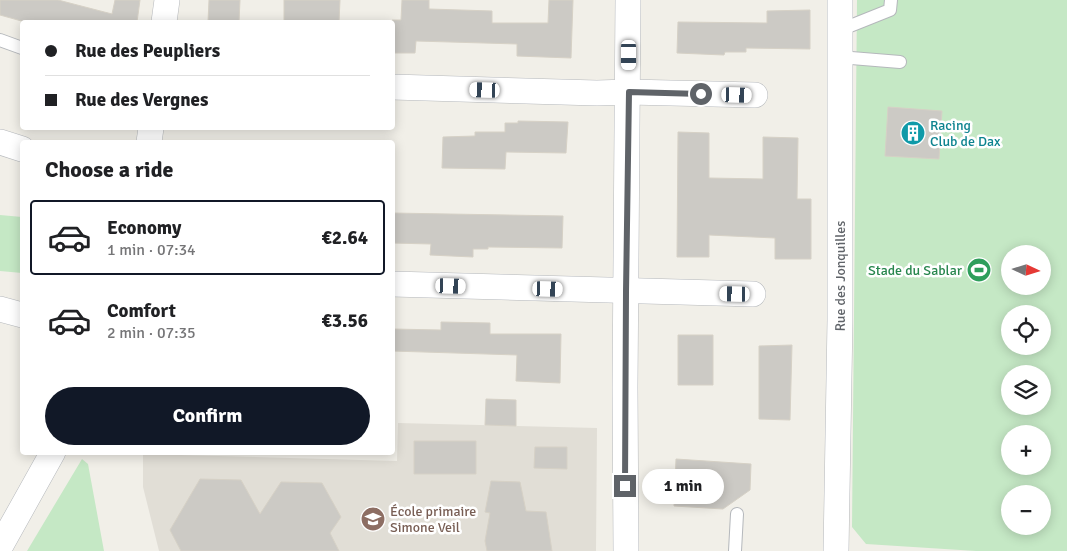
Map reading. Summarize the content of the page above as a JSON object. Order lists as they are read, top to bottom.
{
  "streets": {
    "street": ["Rue des Jonquilles"]
  },
  "places": {
    "building": ["Racing Club de Dax"],
    "sports": ["Stade du Sablar"],
    "school or university": ["École primaire Simone Veil"]
  },
  "north": "right",
  "page": {
    "banner": ["Rue des Peupliers", "Rue des Vergnes"],
    "heading": "Choose a ride",
    "list": [
      {
        "name": "Economy",
        "note": "1 min · 07:34",
        "value": "€2.64"
      },
      {
        "name": "Comfort",
        "note": "2 min · 07:35",
        "value": "€3.56"
      }
    ],
    "map_buttons": ["+", "−"],
    "buttons": "Confirm",
    "bubble": "1 min"
  }
}
